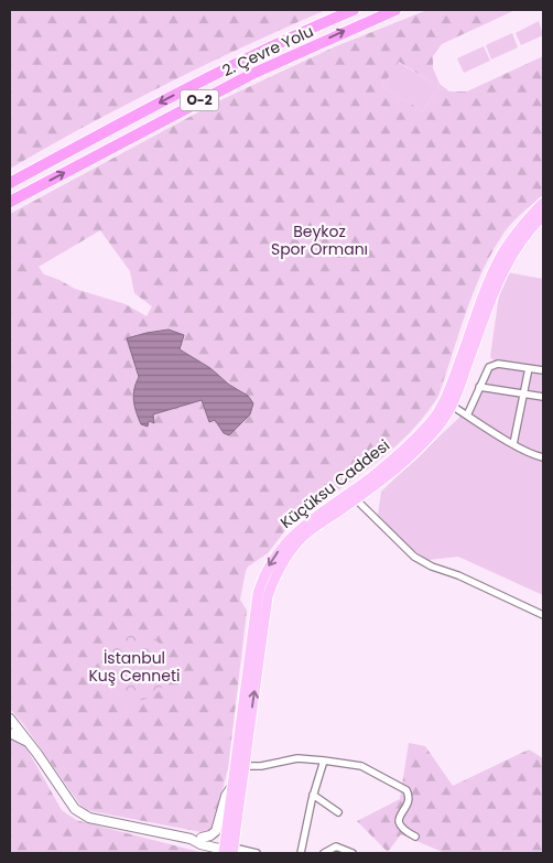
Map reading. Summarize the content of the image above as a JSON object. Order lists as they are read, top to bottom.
{
  "streets": {
    "highway": ["2. Çevre Yolu", "O-2"],
    "main road": ["Küçüksu Caddesi"]
  },
  "parks": ["Beykoz Spor Ormanı", "İstanbul Kuş Cenneti"]
}
